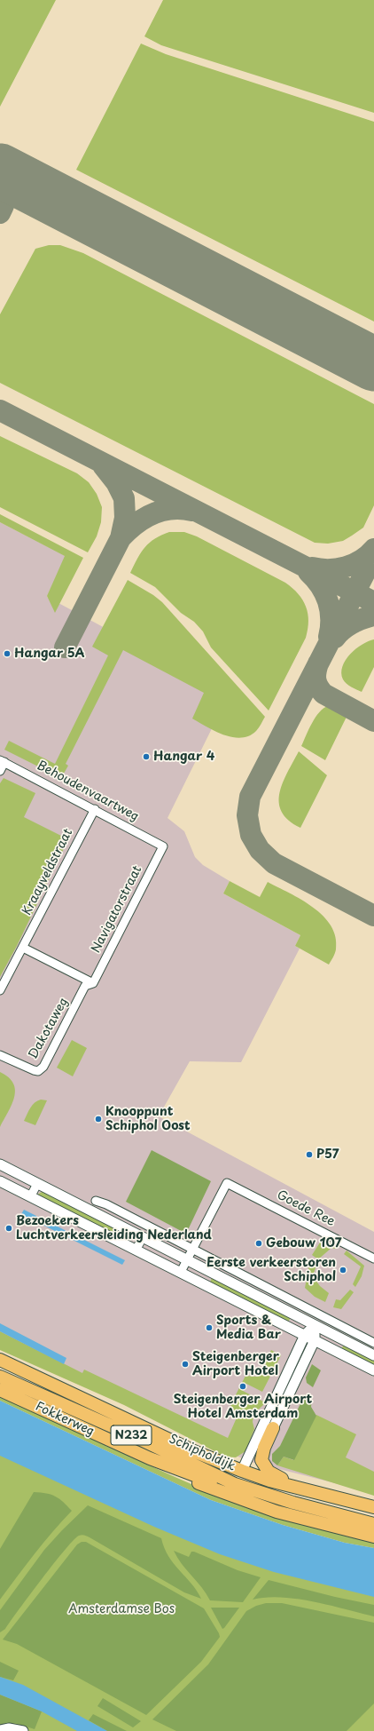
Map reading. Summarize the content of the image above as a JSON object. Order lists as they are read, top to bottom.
{
  "streets": {
    "main road": ["Fokkerweg", "N232", "Schipholdijk"],
    "street": [
      "Behoudenvaartweg",
      "Kraayveldstraat",
      "Navigatorstraat",
      "Dakotaweg",
      "Goede Ree"
    ]
  },
  "crossings": [
    ["Behoudenvaartweg", "Kraayveldstraat"],
    ["Behoudenvaartweg", "Navigatorstraat"],
    ["Navigatorstraat", "Dakotaweg"],
    ["Fokkerweg", "N232"]
  ],
  "parks": ["Amsterdamse Bos"],
  "places": [
    "Hangar 5A",
    "Hangar 4",
    "Knooppunt Schiphol Oost",
    "P57",
    "Bezoekers Luchtverkeersleiding Nederland",
    "Gebouw 107",
    "Eerste verkeerstoren Schiphol",
    "Sports & Media Bar",
    "Steigenberger Airport Hotel",
    "Steigenberger Airport Hotel Amsterdam"
  ]
}
